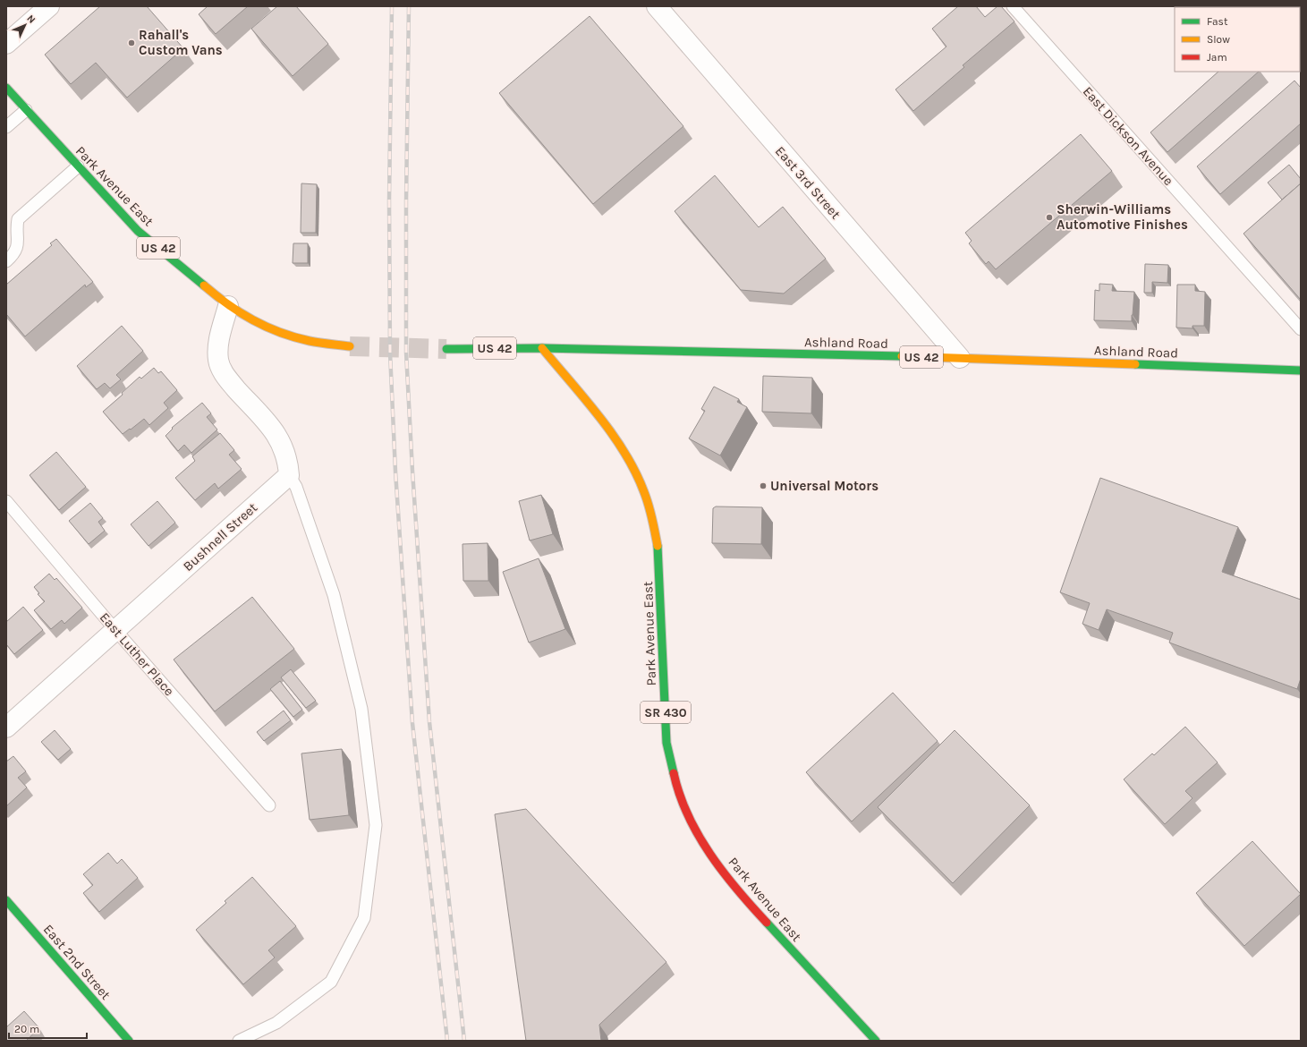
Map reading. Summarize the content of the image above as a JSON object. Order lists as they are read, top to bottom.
{
  "streets": {
    "main road": [
      "Park Avenue East",
      "US 42",
      "Ashland Road",
      "SR 430",
      "East 2nd Street"
    ],
    "street": ["East 3rd Street", "Bushnell Street"],
    "lane": ["East Dickson Avenue", "East Luther Place"]
  },
  "crossings": [
    ["East 3rd Street", "Ashland Road"],
    ["Park Avenue East", "US 42"],
    ["Park Avenue East", "Ashland Road"],
    ["US 42", "Ashland Road"],
    ["Bushnell Street", "East Luther Place"]
  ],
  "places": ["Rahall's Custom Vans", "Sherwin-Williams Automotive Finishes", "Universal Motors"],
  "legend": ["Fast", "Slow", "Jam"],
  "scale_bar": "20 m",
  "north": "top right"
}
